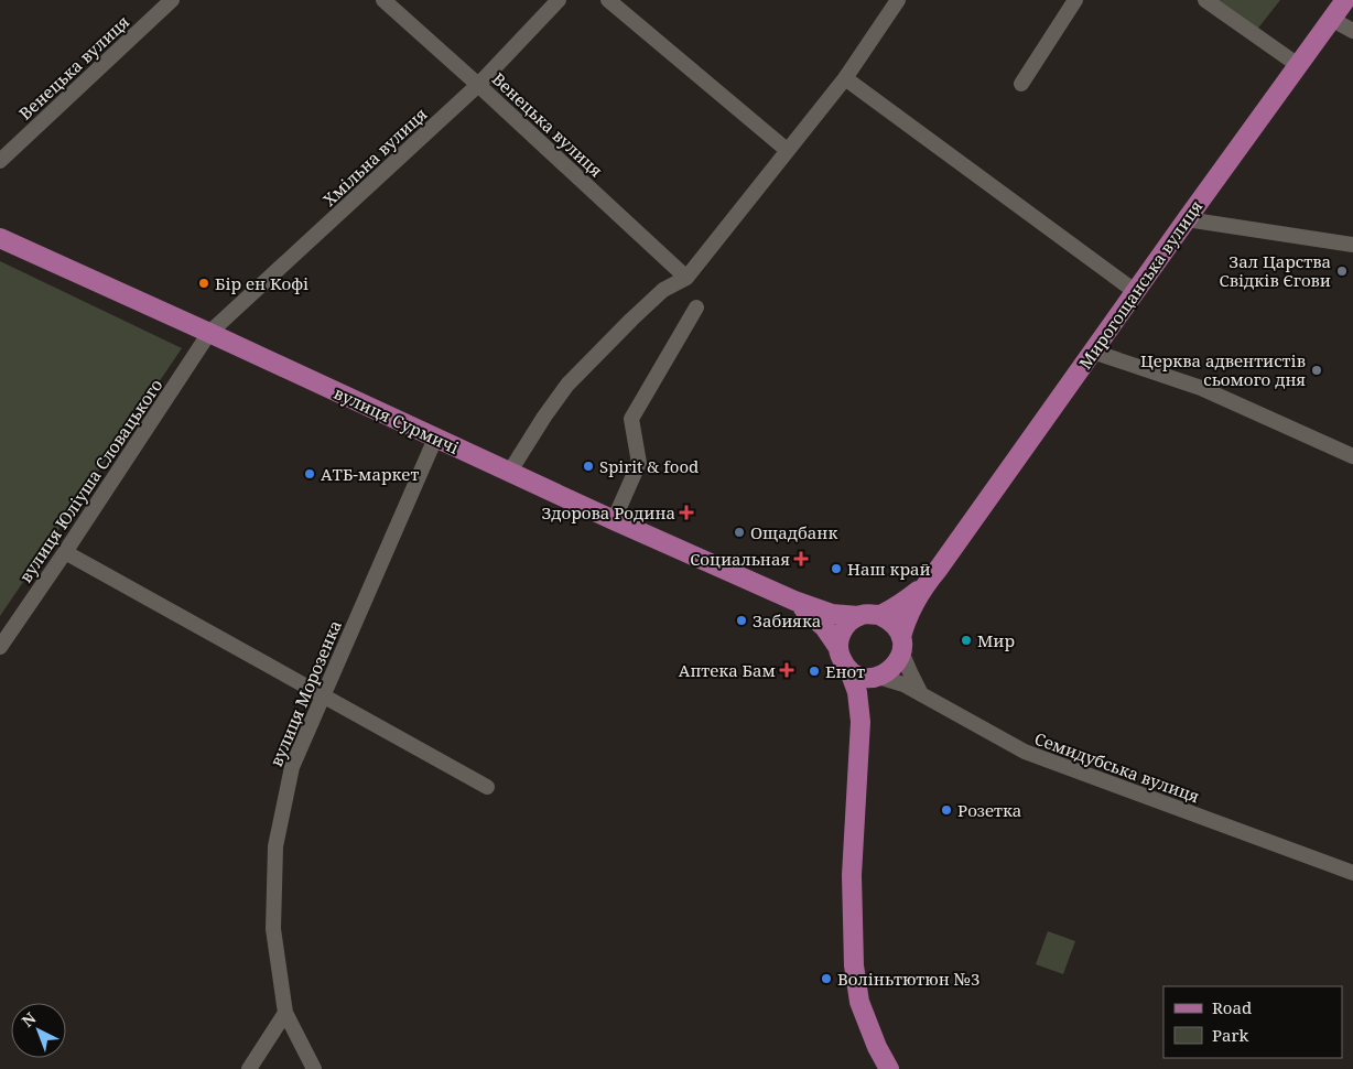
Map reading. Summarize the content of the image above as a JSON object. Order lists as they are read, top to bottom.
{
  "streets": {
    "main road": ["Мирогощанська вулиця", "вулиця Сурмичі"],
    "street": [
      "Венецька вулиця",
      "Хмільна вулиця",
      "вулиця Юліуша Словацького",
      "вулиця Морозенка",
      "Семидубська вулиця"
    ]
  },
  "crossings": [
    ["Венецька вулиця", "Хмільна вулиця"],
    ["Хмільна вулиця", "вулиця Сурмичі"],
    ["Хмільна вулиця", "вулиця Юліуша Словацького"],
    ["вулиця Сурмичі", "вулиця Юліуша Словацького"],
    ["вулиця Сурмичі", "вулиця Морозенка"]
  ],
  "places": {
    "other": [
      "Зал Царства Свідків Єгови",
      "Бір ен Кофі",
      "Церква адвентистів сьомого дня",
      "Spirit & food",
      "АТБ-маркет",
      "Ощадбанк",
      "Наш край",
      "Забияка",
      "Мир",
      "Енот",
      "Розетка",
      "Воліньтютюн №3"
    ],
    "health": ["Здорова Родина", "Социальная", "Аптека Бам"]
  },
  "legend": ["Road", "Park"],
  "north": "top left"
}
